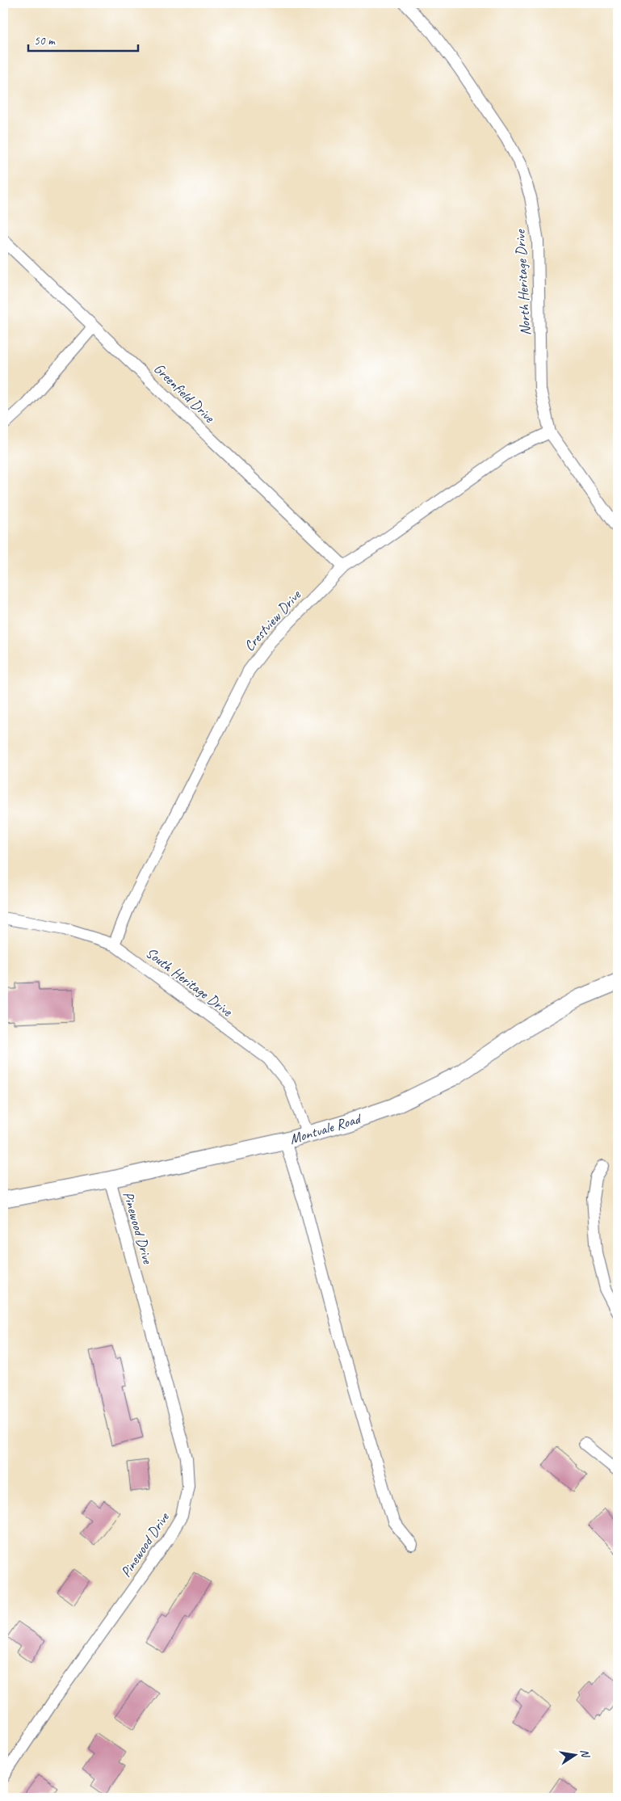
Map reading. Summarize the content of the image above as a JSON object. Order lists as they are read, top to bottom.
{
  "streets": {
    "main road": ["Montvale Road"],
    "street": [
      "North Heritage Drive",
      "Greenfield Drive",
      "Crestview Drive",
      "South Heritage Drive",
      "Pinewood Drive"
    ]
  },
  "crossings": [
    ["North Heritage Drive", "Crestview Drive"],
    ["Greenfield Drive", "Crestview Drive"],
    ["Crestview Drive", "South Heritage Drive"],
    ["South Heritage Drive", "Montvale Road"],
    ["Montvale Road", "Pinewood Drive"]
  ],
  "scale_bar": "50 m",
  "north": "right"
}
